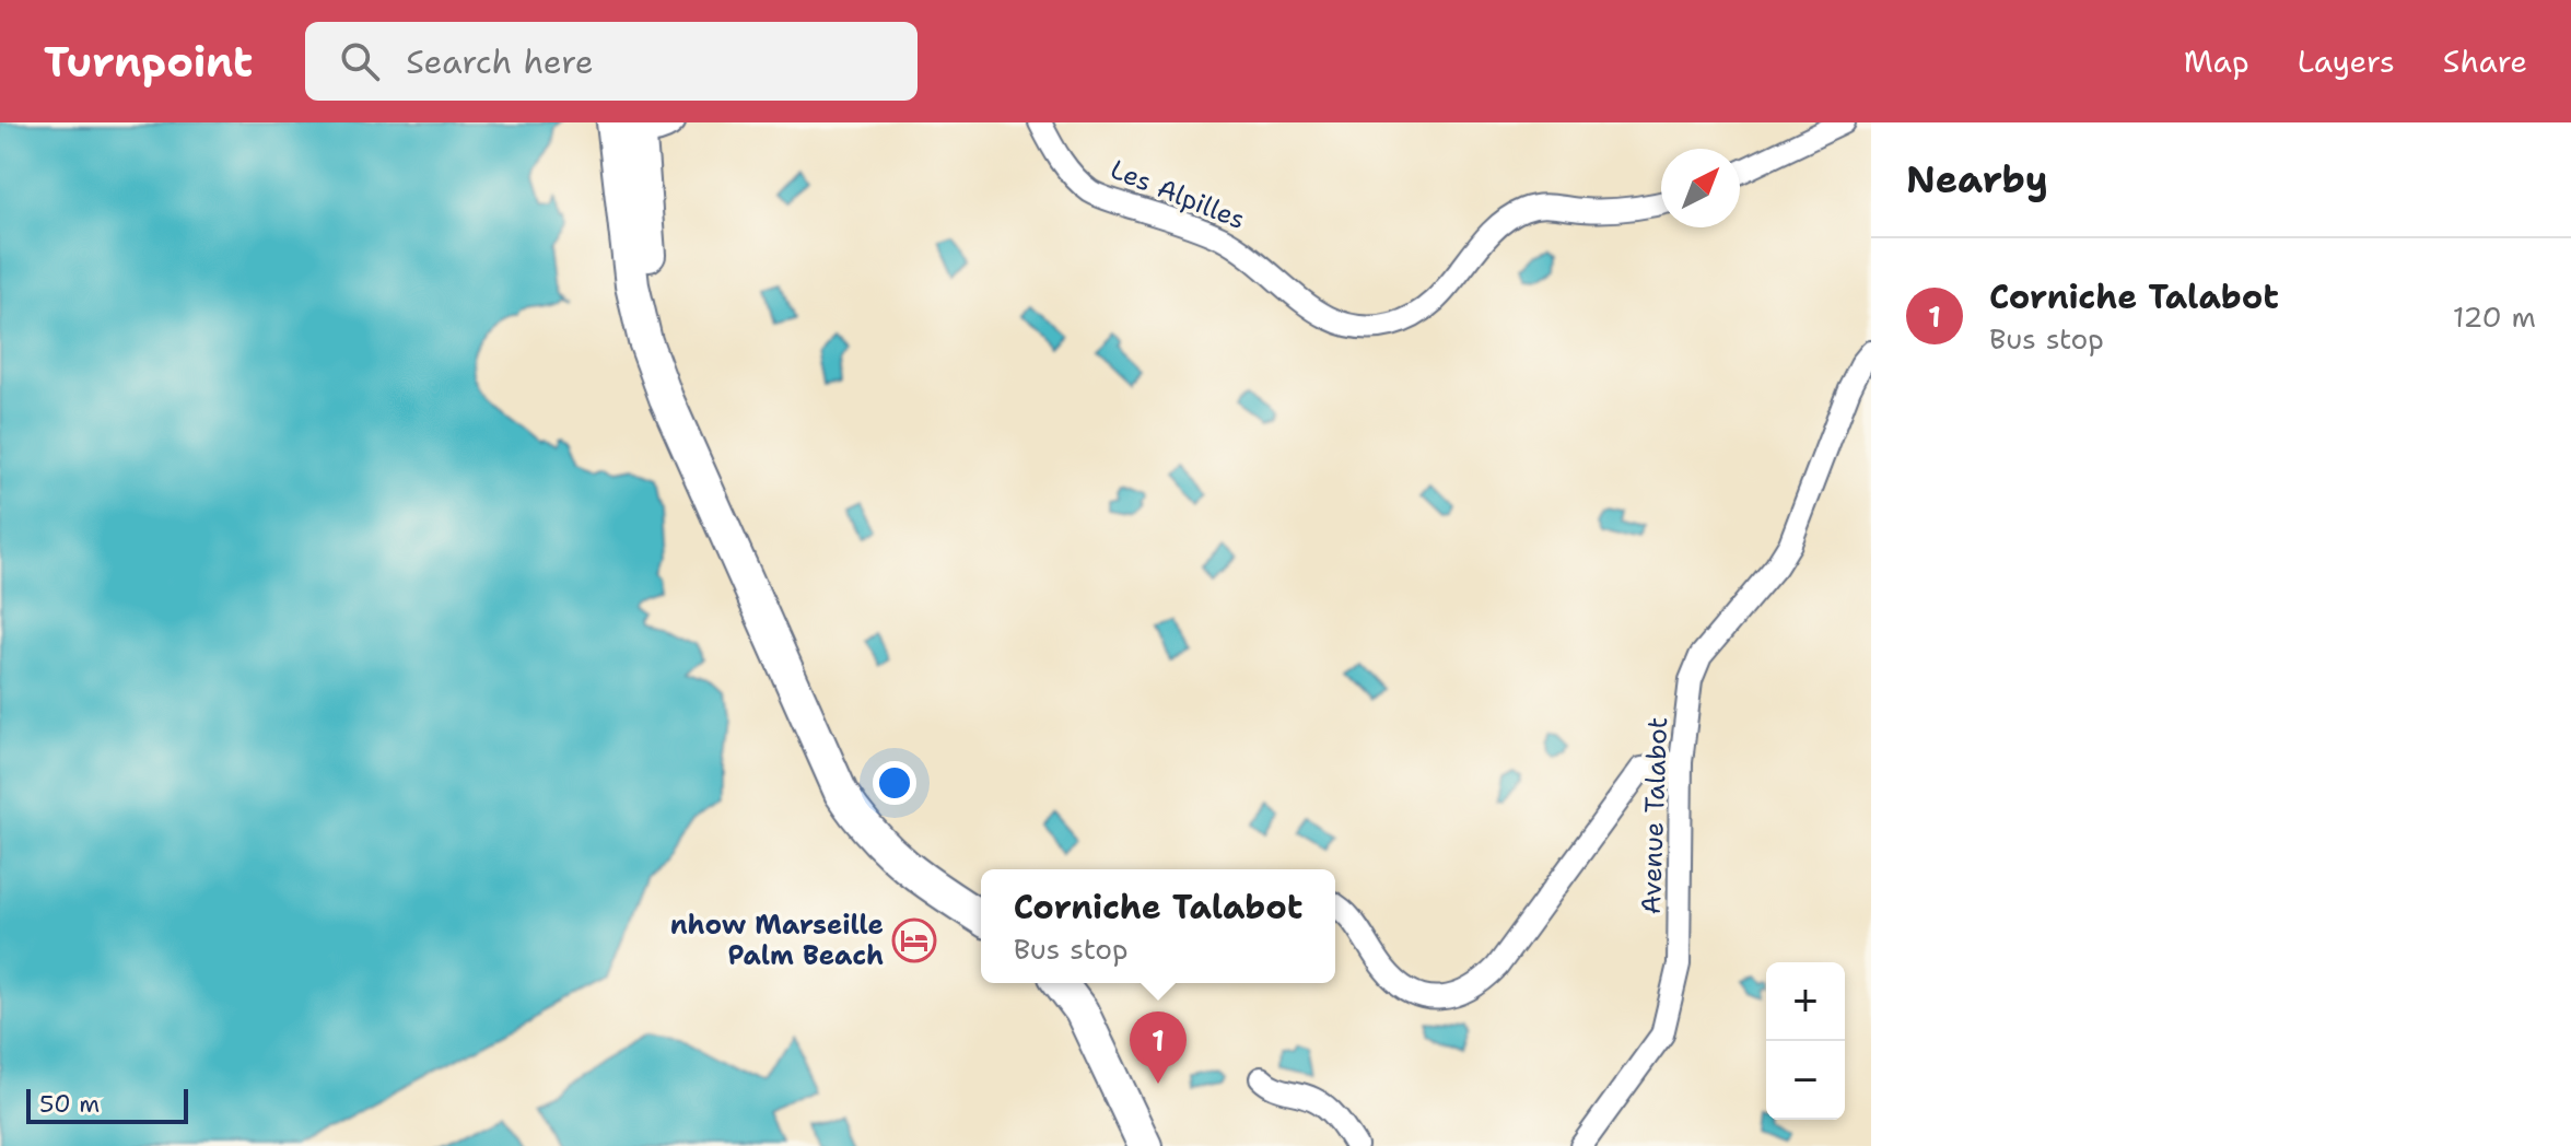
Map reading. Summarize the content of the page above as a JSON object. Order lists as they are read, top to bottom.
{
  "streets": {
    "street": ["Les Alpilles", "Avenue Talabot"]
  },
  "places": {
    "hotel": ["nhow Marseille Palm Beach"]
  },
  "scale_bar": "50 m",
  "north": "top right",
  "page": {
    "header": "Turnpoint",
    "search": "Search here",
    "nav": ["Map", "Layers", "Share"],
    "heading": "Nearby",
    "list": [
      {
        "mark": "1",
        "name": "Corniche Talabot",
        "note": "Bus stop",
        "value": "120 m"
      }
    ],
    "popup": ["Corniche Talabot", "Bus stop"],
    "map_buttons": ["+", "−"],
    "pins": "1",
    "scale": "50 m"
  }
}
